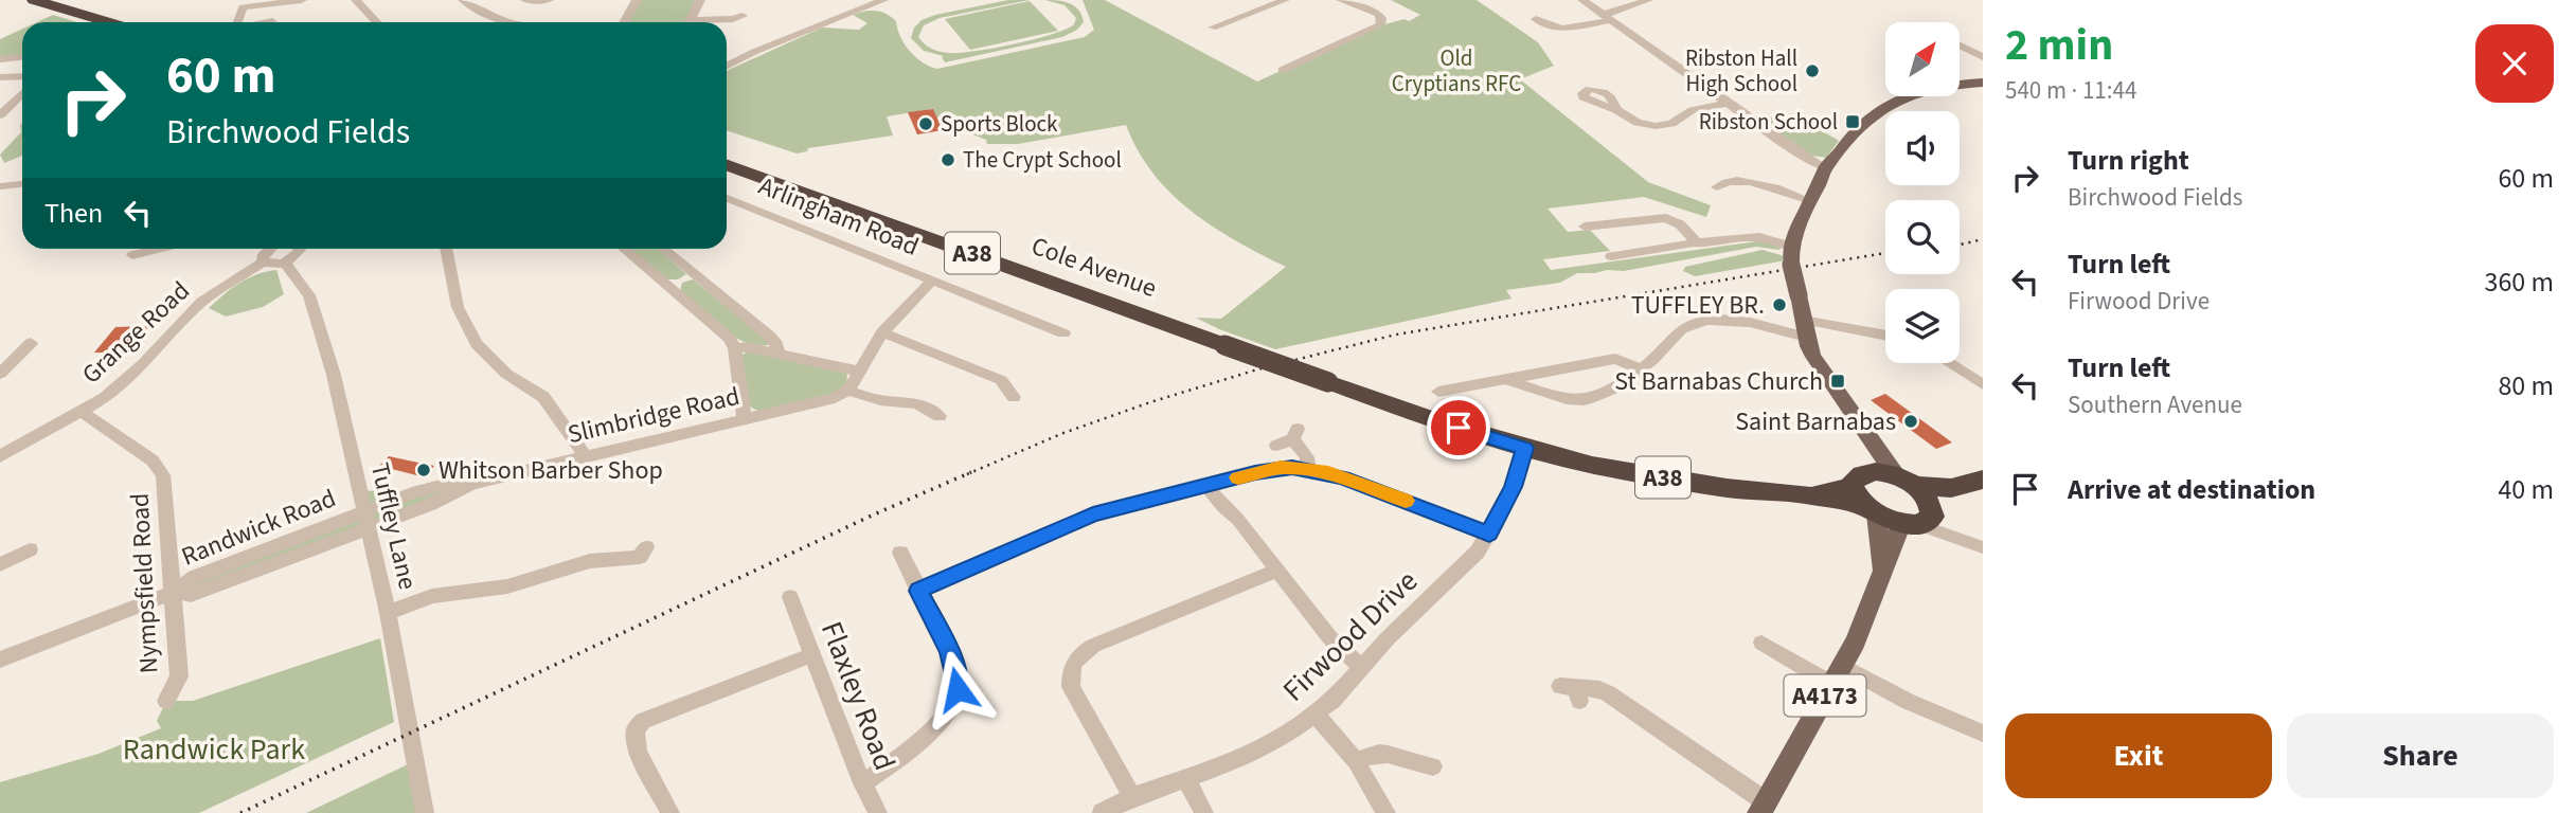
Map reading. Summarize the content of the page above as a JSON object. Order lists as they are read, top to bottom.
{
  "streets": {
    "highway": ["A38", "Cole Avenue"],
    "main road": ["A4173"],
    "street": [
      "Arlingham Road",
      "Grange Road",
      "Slimbridge Road",
      "Tuffley Lane",
      "Randwick Road",
      "Nympsfield Road",
      "Firwood Drive",
      "Flaxley Road"
    ]
  },
  "crossings": [
    ["A38", "Cole Avenue"],
    ["A38", "Firwood Drive"],
    ["A38", "A4173"],
    ["Cole Avenue", "Firwood Drive"],
    ["Grange Road", "Nympsfield Road"],
    ["Slimbridge Road", "Tuffley Lane"],
    ["Slimbridge Road", "Randwick Road"],
    ["Tuffley Lane", "Randwick Road"],
    ["Randwick Road", "Nympsfield Road"]
  ],
  "parks": ["Old Cryptians RFC", "Randwick Park"],
  "places": {
    "other": [
      "Ribston Hall High School",
      "Sports Block",
      "The Crypt School",
      "TUFFLEY BR.",
      "Saint Barnabas",
      "Whitson Barber Shop"
    ],
    "transit": ["Ribston School", "St Barnabas Church"]
  },
  "north": "top right",
  "page": {
    "heading": ["2 min", "540 m · 11:44"],
    "turn": ["60 m", "Birchwood Fields"],
    "list": [
      {
        "name": "Turn right",
        "note": "Birchwood Fields",
        "value": "60 m"
      },
      {
        "name": "Turn left",
        "note": "Firwood Drive",
        "value": "360 m"
      },
      {
        "name": "Turn left",
        "note": "Southern Avenue",
        "value": "80 m"
      },
      {
        "name": "Arrive at destination",
        "value": "40 m"
      }
    ],
    "then": "Then",
    "buttons": ["Exit", "Share"]
  }
}
